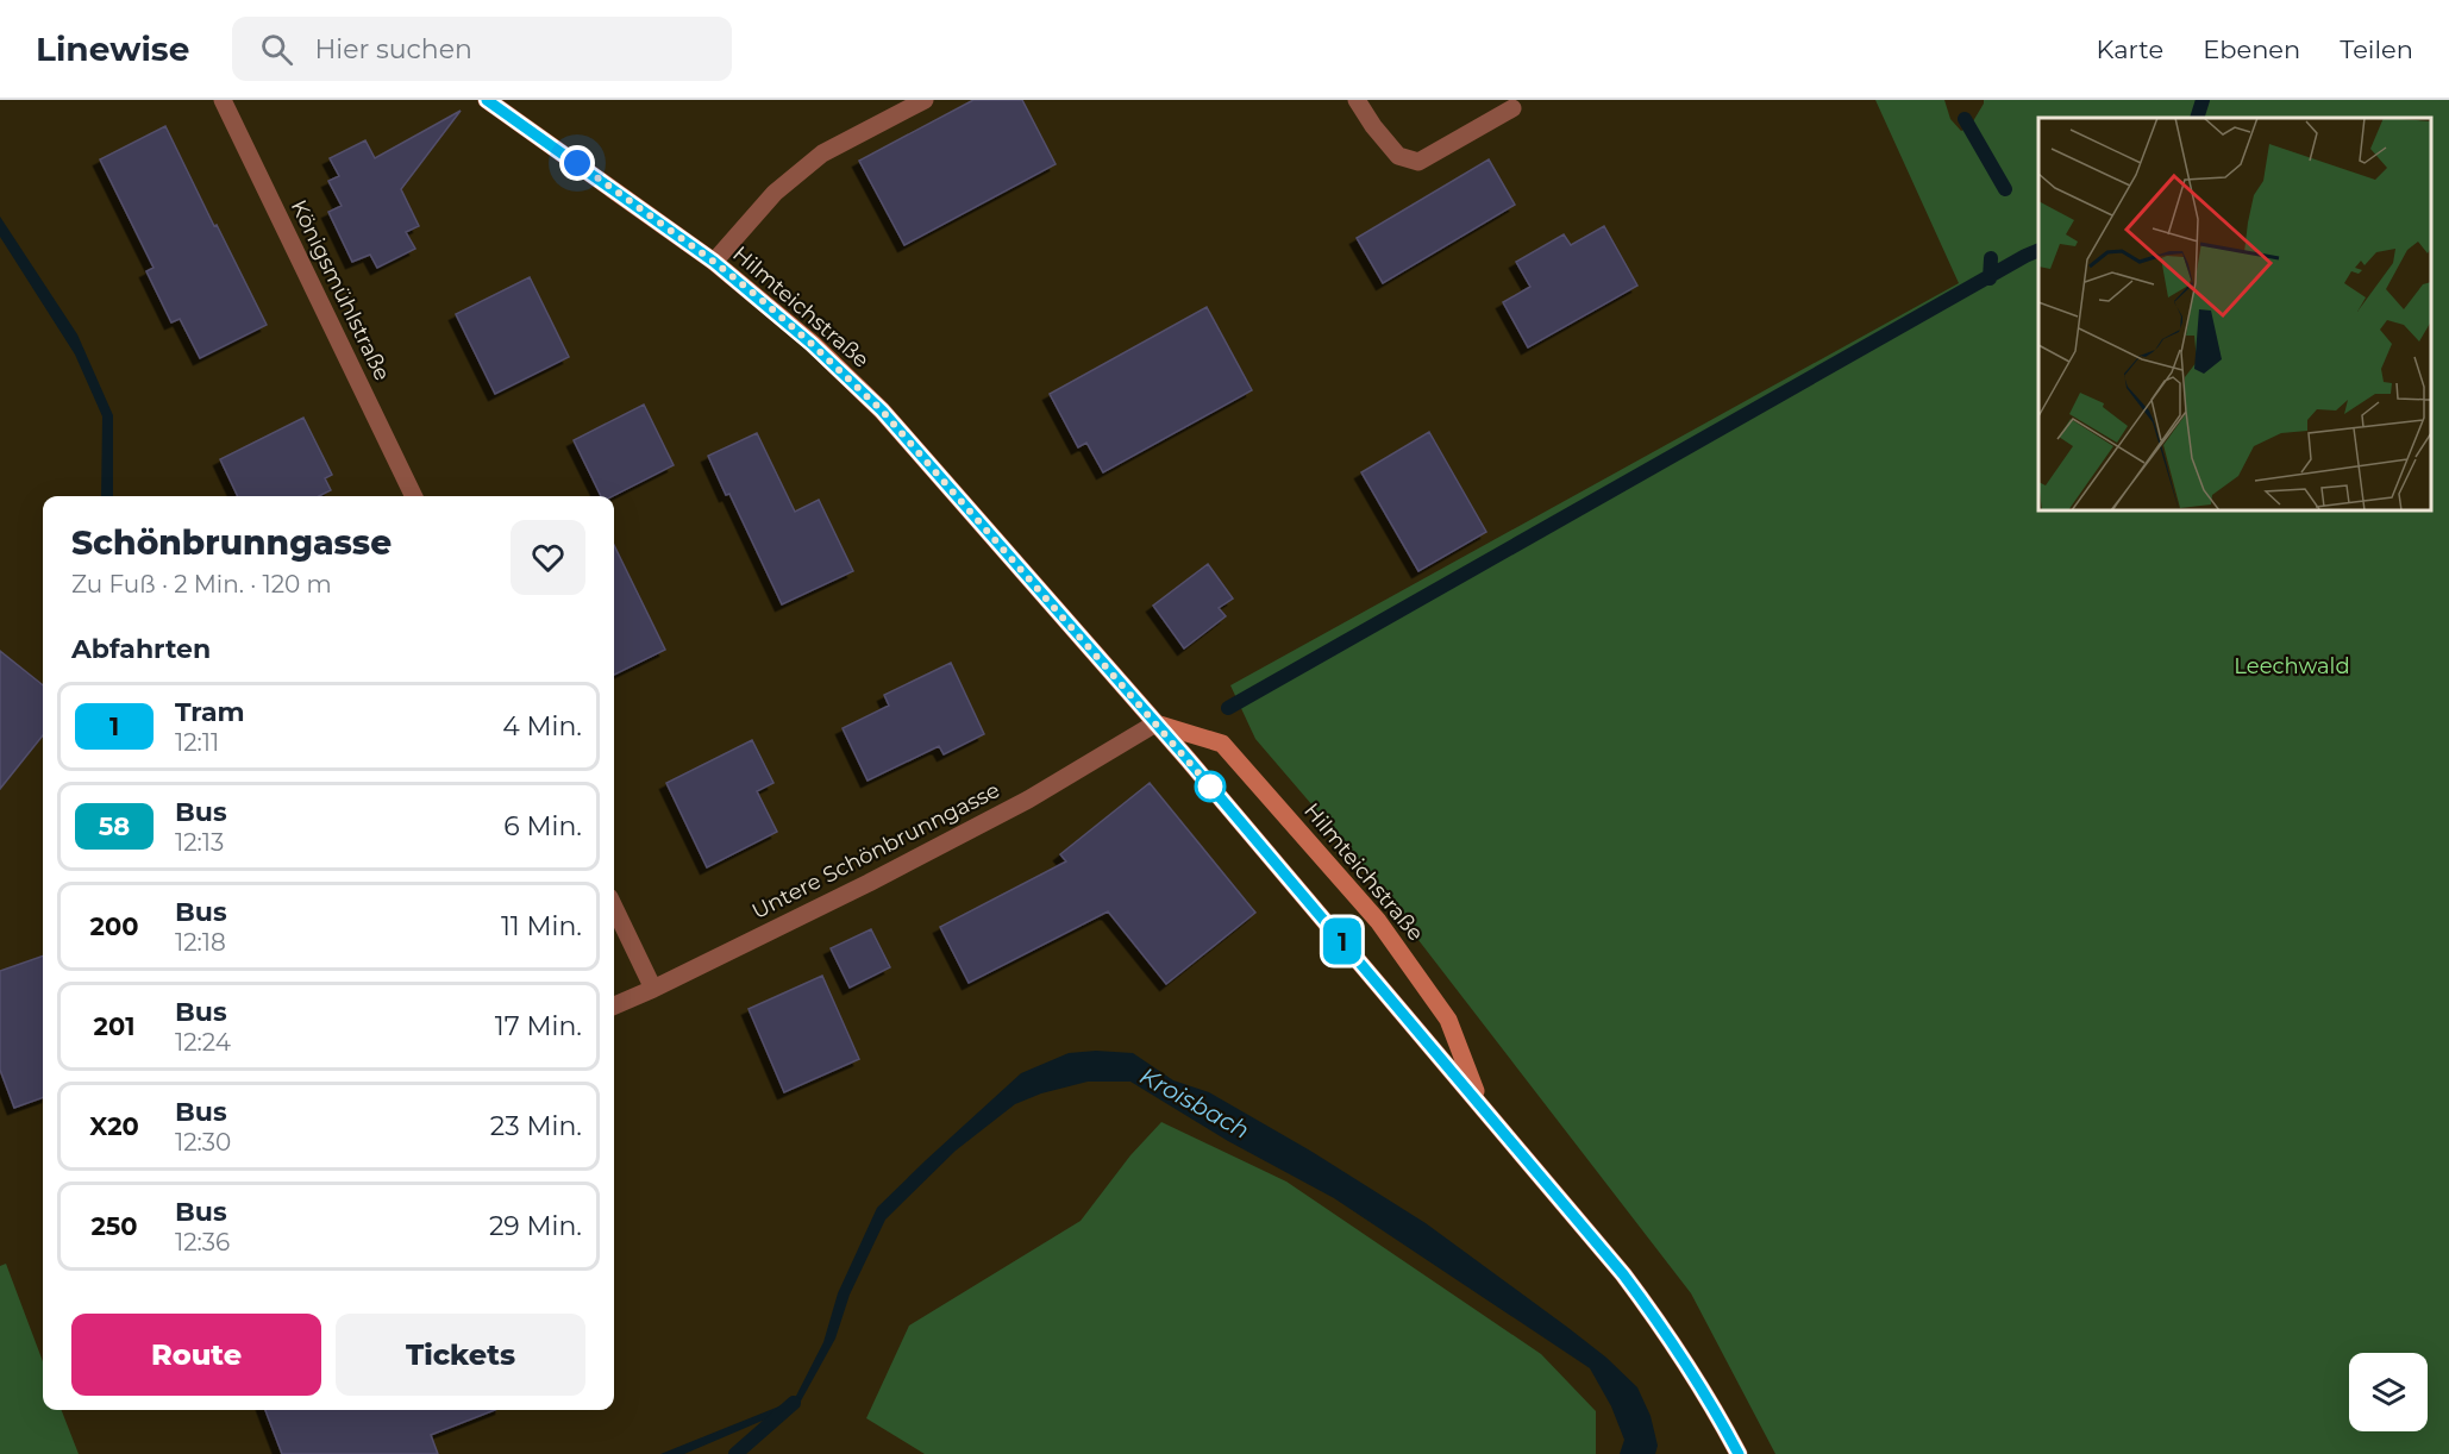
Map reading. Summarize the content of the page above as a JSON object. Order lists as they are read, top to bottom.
{
  "streets": {
    "main road": ["Hilmteichstraße"],
    "street": ["Königsmühlstraße", "Untere Schönbrunngasse"]
  },
  "crossings": [
    ["Hilmteichstraße", "Untere Schönbrunngasse"]
  ],
  "water": ["Kroisbach"],
  "parks": ["Leechwald"],
  "lines": ["tram line 1"],
  "page": {
    "header": "Linewise",
    "search": "Hier suchen",
    "nav": ["Karte", "Ebenen", "Teilen"],
    "on_map": "1",
    "heading": [
      ["Schönbrunngasse", "Zu Fuß · 2 Min. · 120 m"],
      "Abfahrten"
    ],
    "list": [
      {
        "mark": "1",
        "name": "Tram",
        "note": "12:11",
        "value": "4 Min."
      },
      {
        "mark": "58",
        "name": "Bus",
        "note": "12:13",
        "value": "6 Min."
      },
      {
        "mark": "200",
        "name": "Bus",
        "note": "12:18",
        "value": "11 Min."
      },
      {
        "mark": "201",
        "name": "Bus",
        "note": "12:24",
        "value": "17 Min."
      },
      {
        "mark": "X20",
        "name": "Bus",
        "note": "12:30",
        "value": "23 Min."
      },
      {
        "mark": "250",
        "name": "Bus",
        "note": "12:36",
        "value": "29 Min."
      }
    ],
    "buttons": ["Route", "Tickets"]
  }
}
